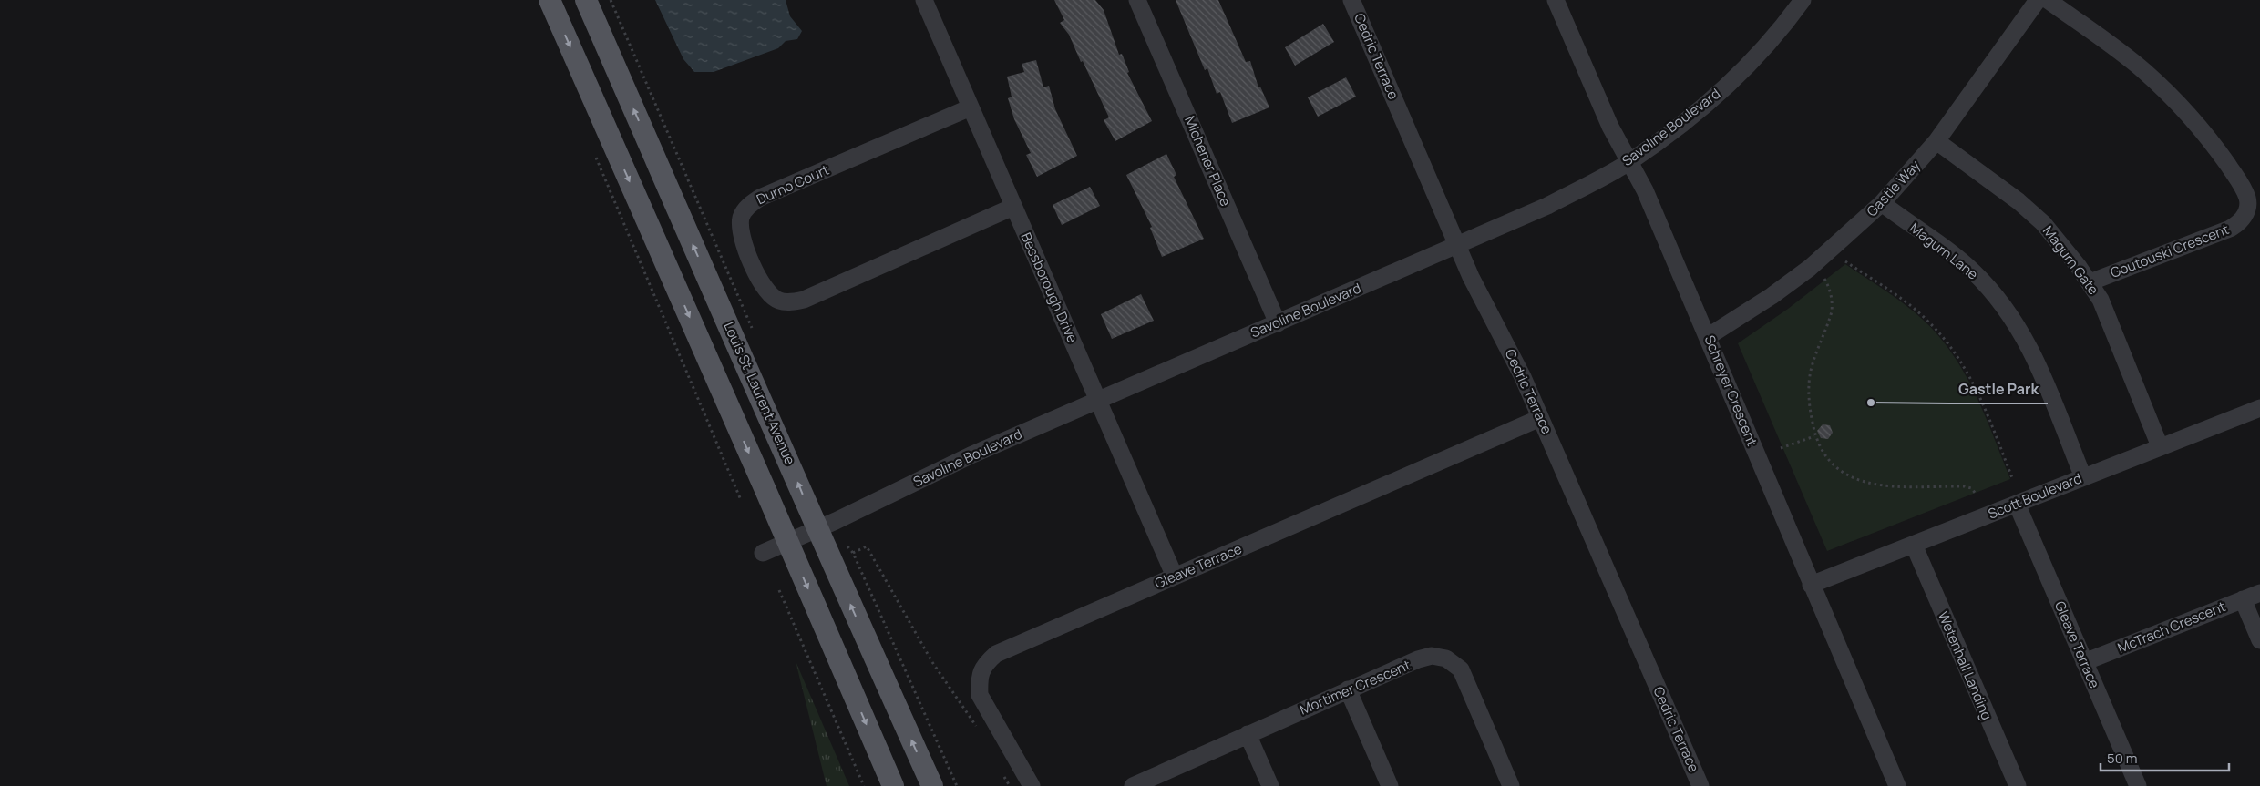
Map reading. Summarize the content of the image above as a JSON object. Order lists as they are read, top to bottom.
{
  "streets": {
    "main road": ["Louis St. Laurent Avenue"],
    "street": [
      "Cedric Terrace",
      "Savoline Boulevard",
      "Michener Place",
      "Durno Court",
      "Gastle Way",
      "Magurn Lane",
      "Goutouski Crescent",
      "Magurn Gate",
      "Bessborough Drive",
      "Schreyer Crescent",
      "Scott Boulevard",
      "Gleave Terrace",
      "McTrach Crescent",
      "Wetenhall Landing",
      "Mortimer Crescent"
    ]
  },
  "crossings": [
    ["Cedric Terrace", "Savoline Boulevard"],
    ["Cedric Terrace", "Gleave Terrace"],
    ["Savoline Boulevard", "Michener Place"],
    ["Savoline Boulevard", "Bessborough Drive"],
    ["Savoline Boulevard", "Schreyer Crescent"],
    ["Savoline Boulevard", "Louis St. Laurent Avenue"],
    ["Durno Court", "Bessborough Drive"],
    ["Gastle Way", "Magurn Lane"],
    ["Gastle Way", "Magurn Gate"],
    ["Gastle Way", "Schreyer Crescent"],
    ["Magurn Lane", "Scott Boulevard"],
    ["Goutouski Crescent", "Magurn Gate"],
    ["Magurn Gate", "Scott Boulevard"],
    ["Bessborough Drive", "Gleave Terrace"],
    ["Schreyer Crescent", "Scott Boulevard"],
    ["Scott Boulevard", "Gleave Terrace"],
    ["Scott Boulevard", "Wetenhall Landing"],
    ["Gleave Terrace", "McTrach Crescent"]
  ],
  "places": ["Gastle Park"],
  "scale_bar": "50 m"
}
